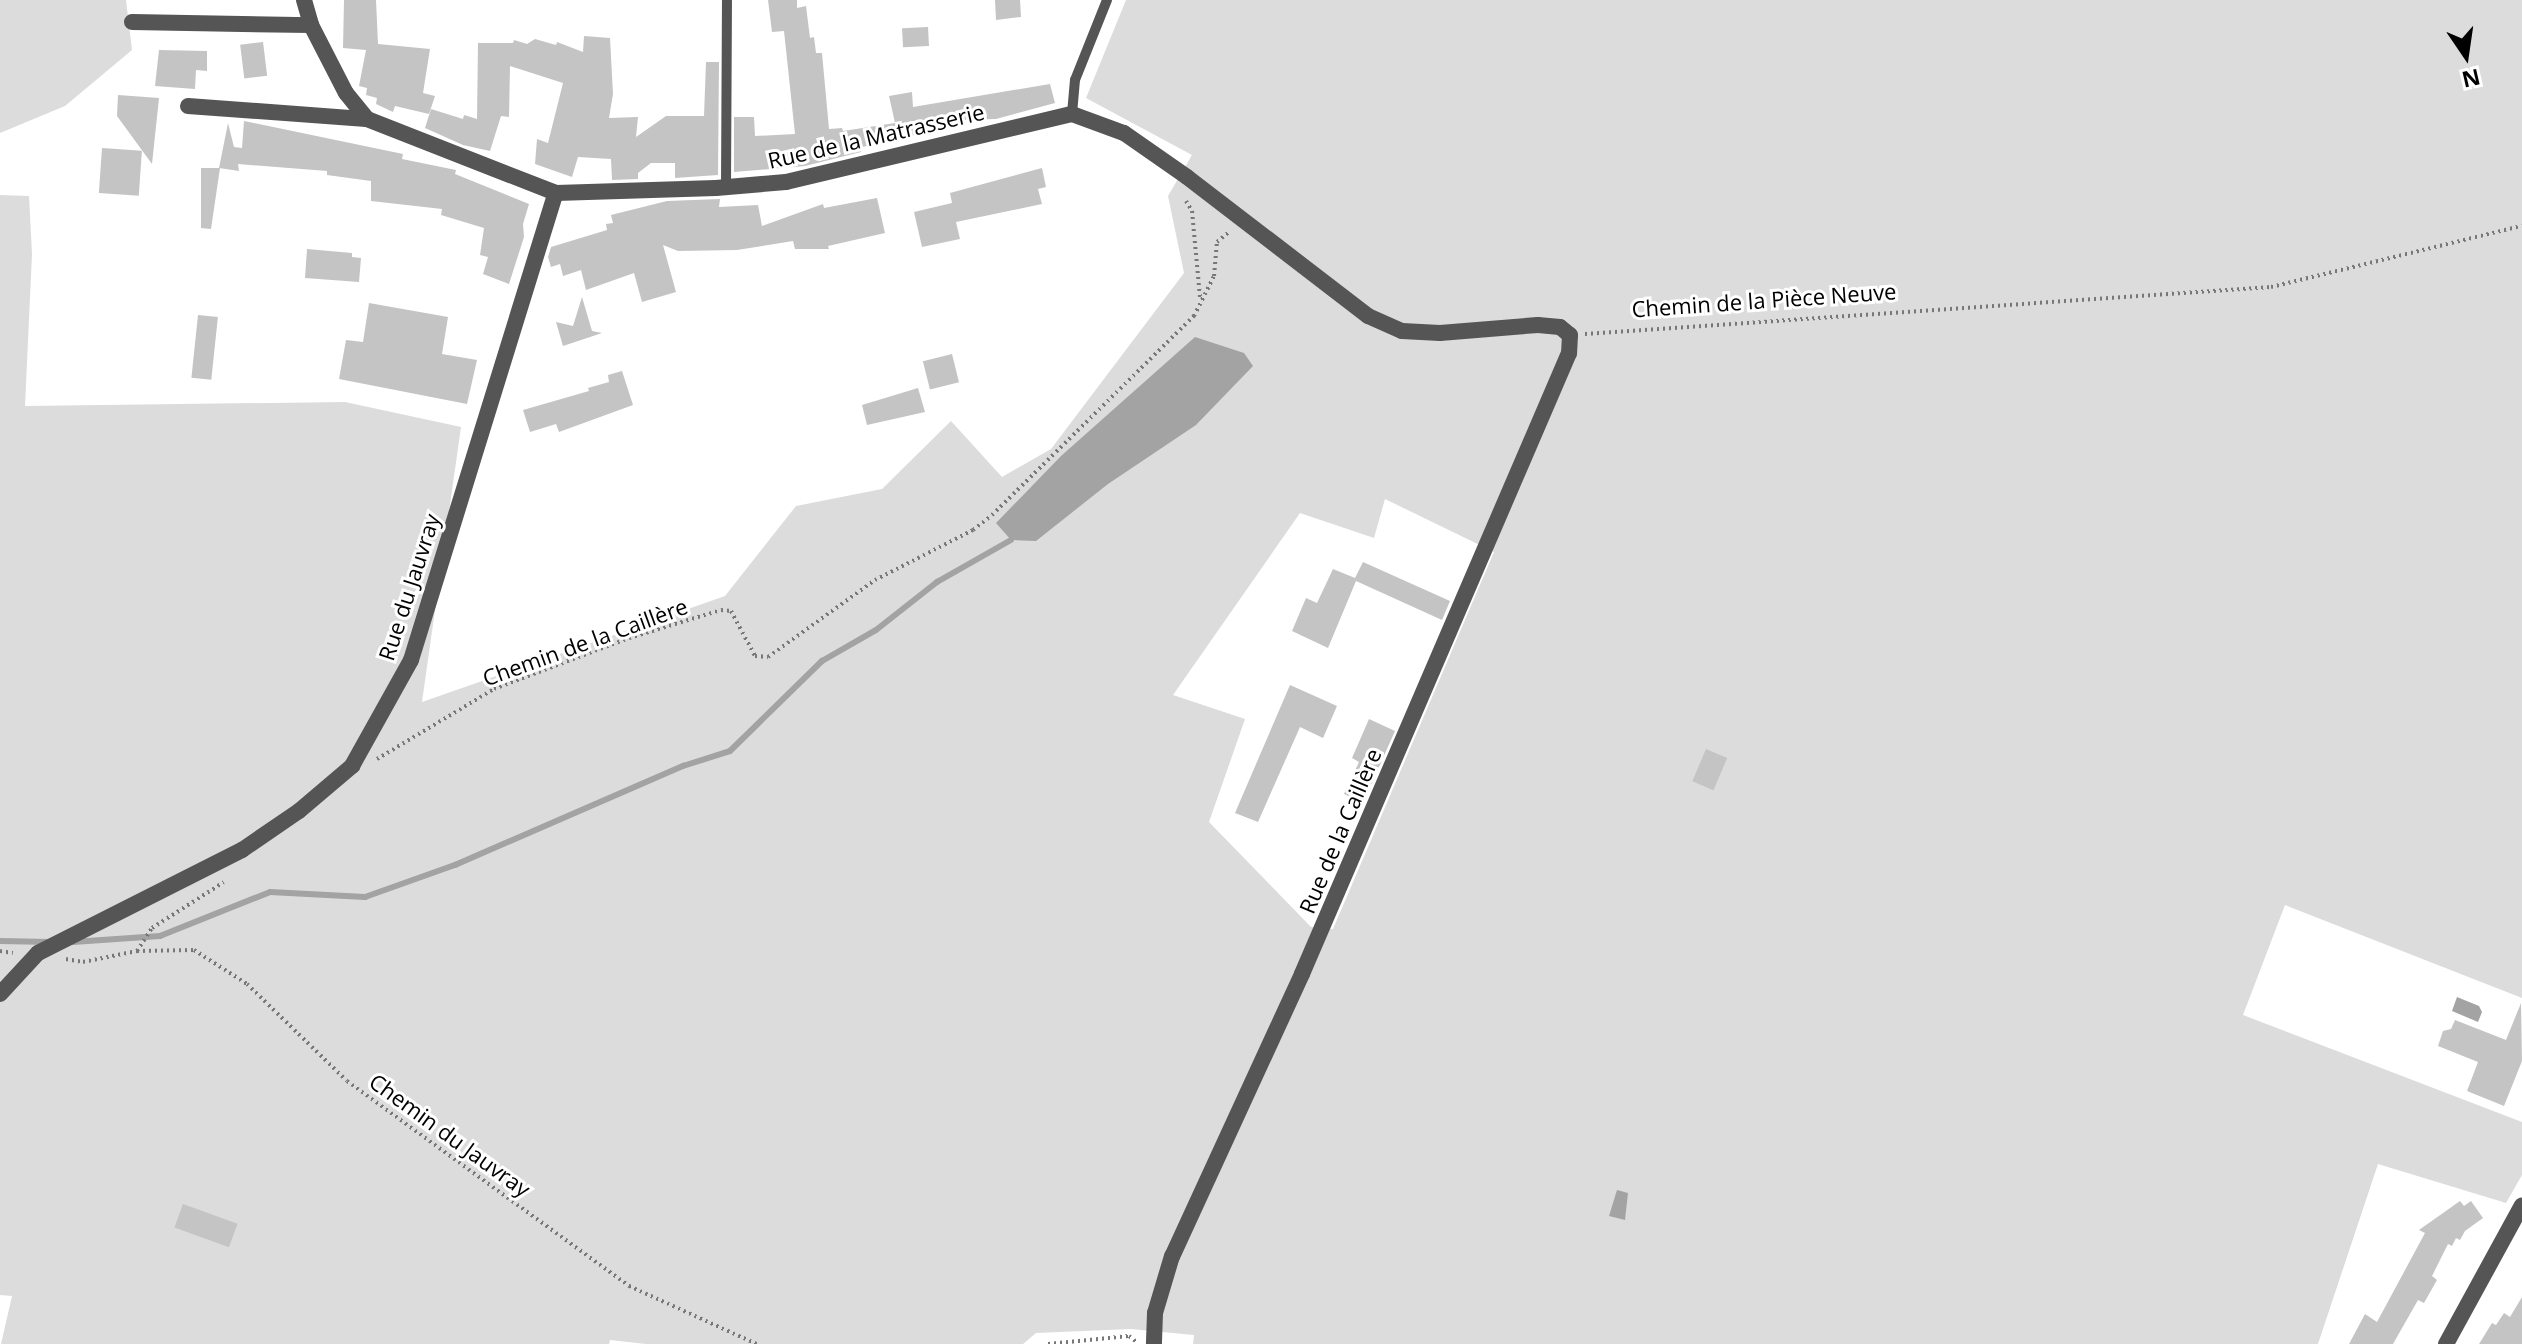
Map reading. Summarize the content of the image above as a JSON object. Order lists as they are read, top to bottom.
{
  "streets": {
    "street": ["Rue de la Matrasserie", "Rue du Jauvray", "Rue de la Caillère"],
    "path": ["Chemin de la Pièce Neuve", "Chemin de la Caillère", "Chemin du Jauvray"]
  },
  "crossings": [
    ["Rue de la Matrasserie", "Rue du Jauvray"],
    ["Chemin de la Pièce Neuve", "Rue de la Caillère"]
  ],
  "north": "bottom"
}
